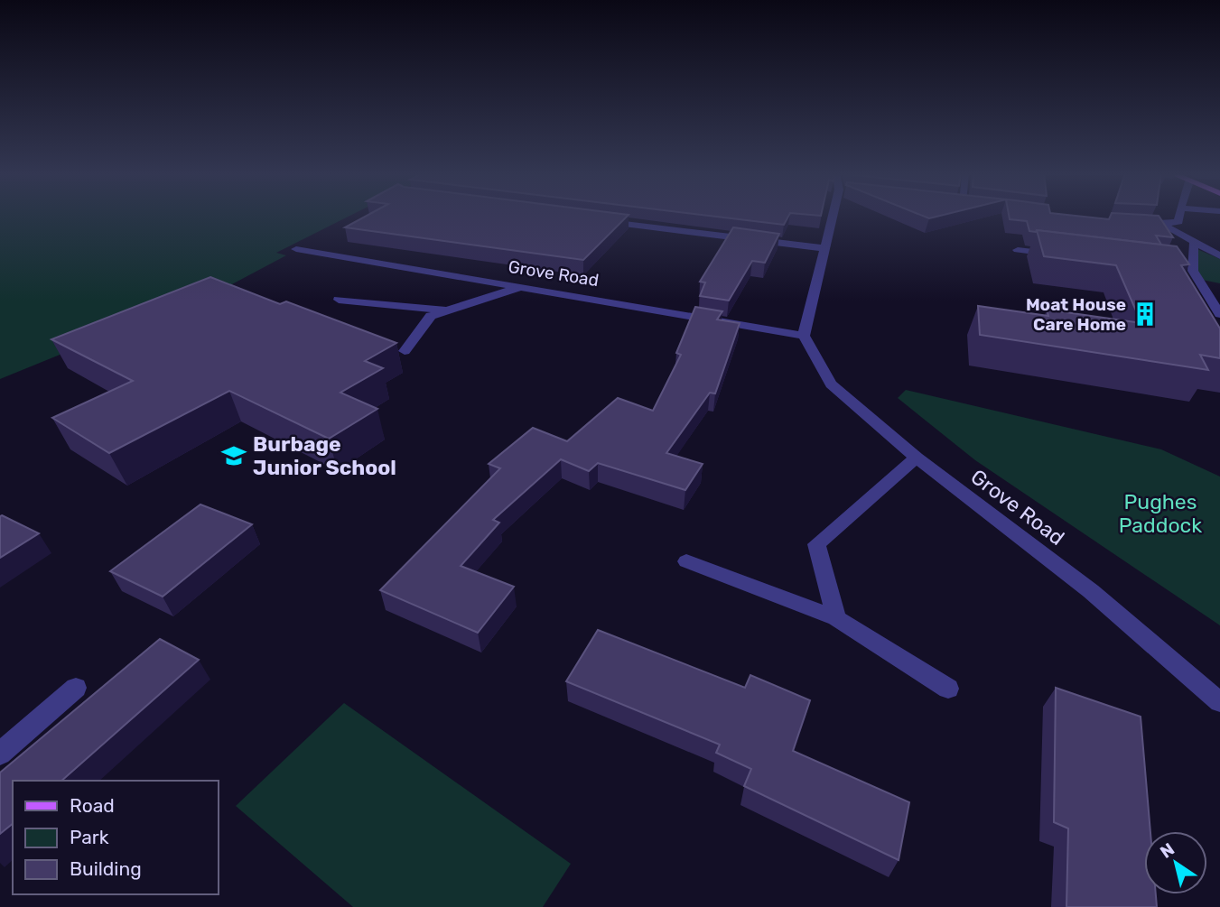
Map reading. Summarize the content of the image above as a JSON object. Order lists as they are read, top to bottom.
{
  "streets": {
    "street": ["Grove Road"]
  },
  "parks": ["Pughes Paddock"],
  "places": {
    "building": ["Moat House Care Home"],
    "school or university": ["Burbage Junior School"]
  },
  "legend": ["Road", "Park", "Building"],
  "north": "top left"
}
